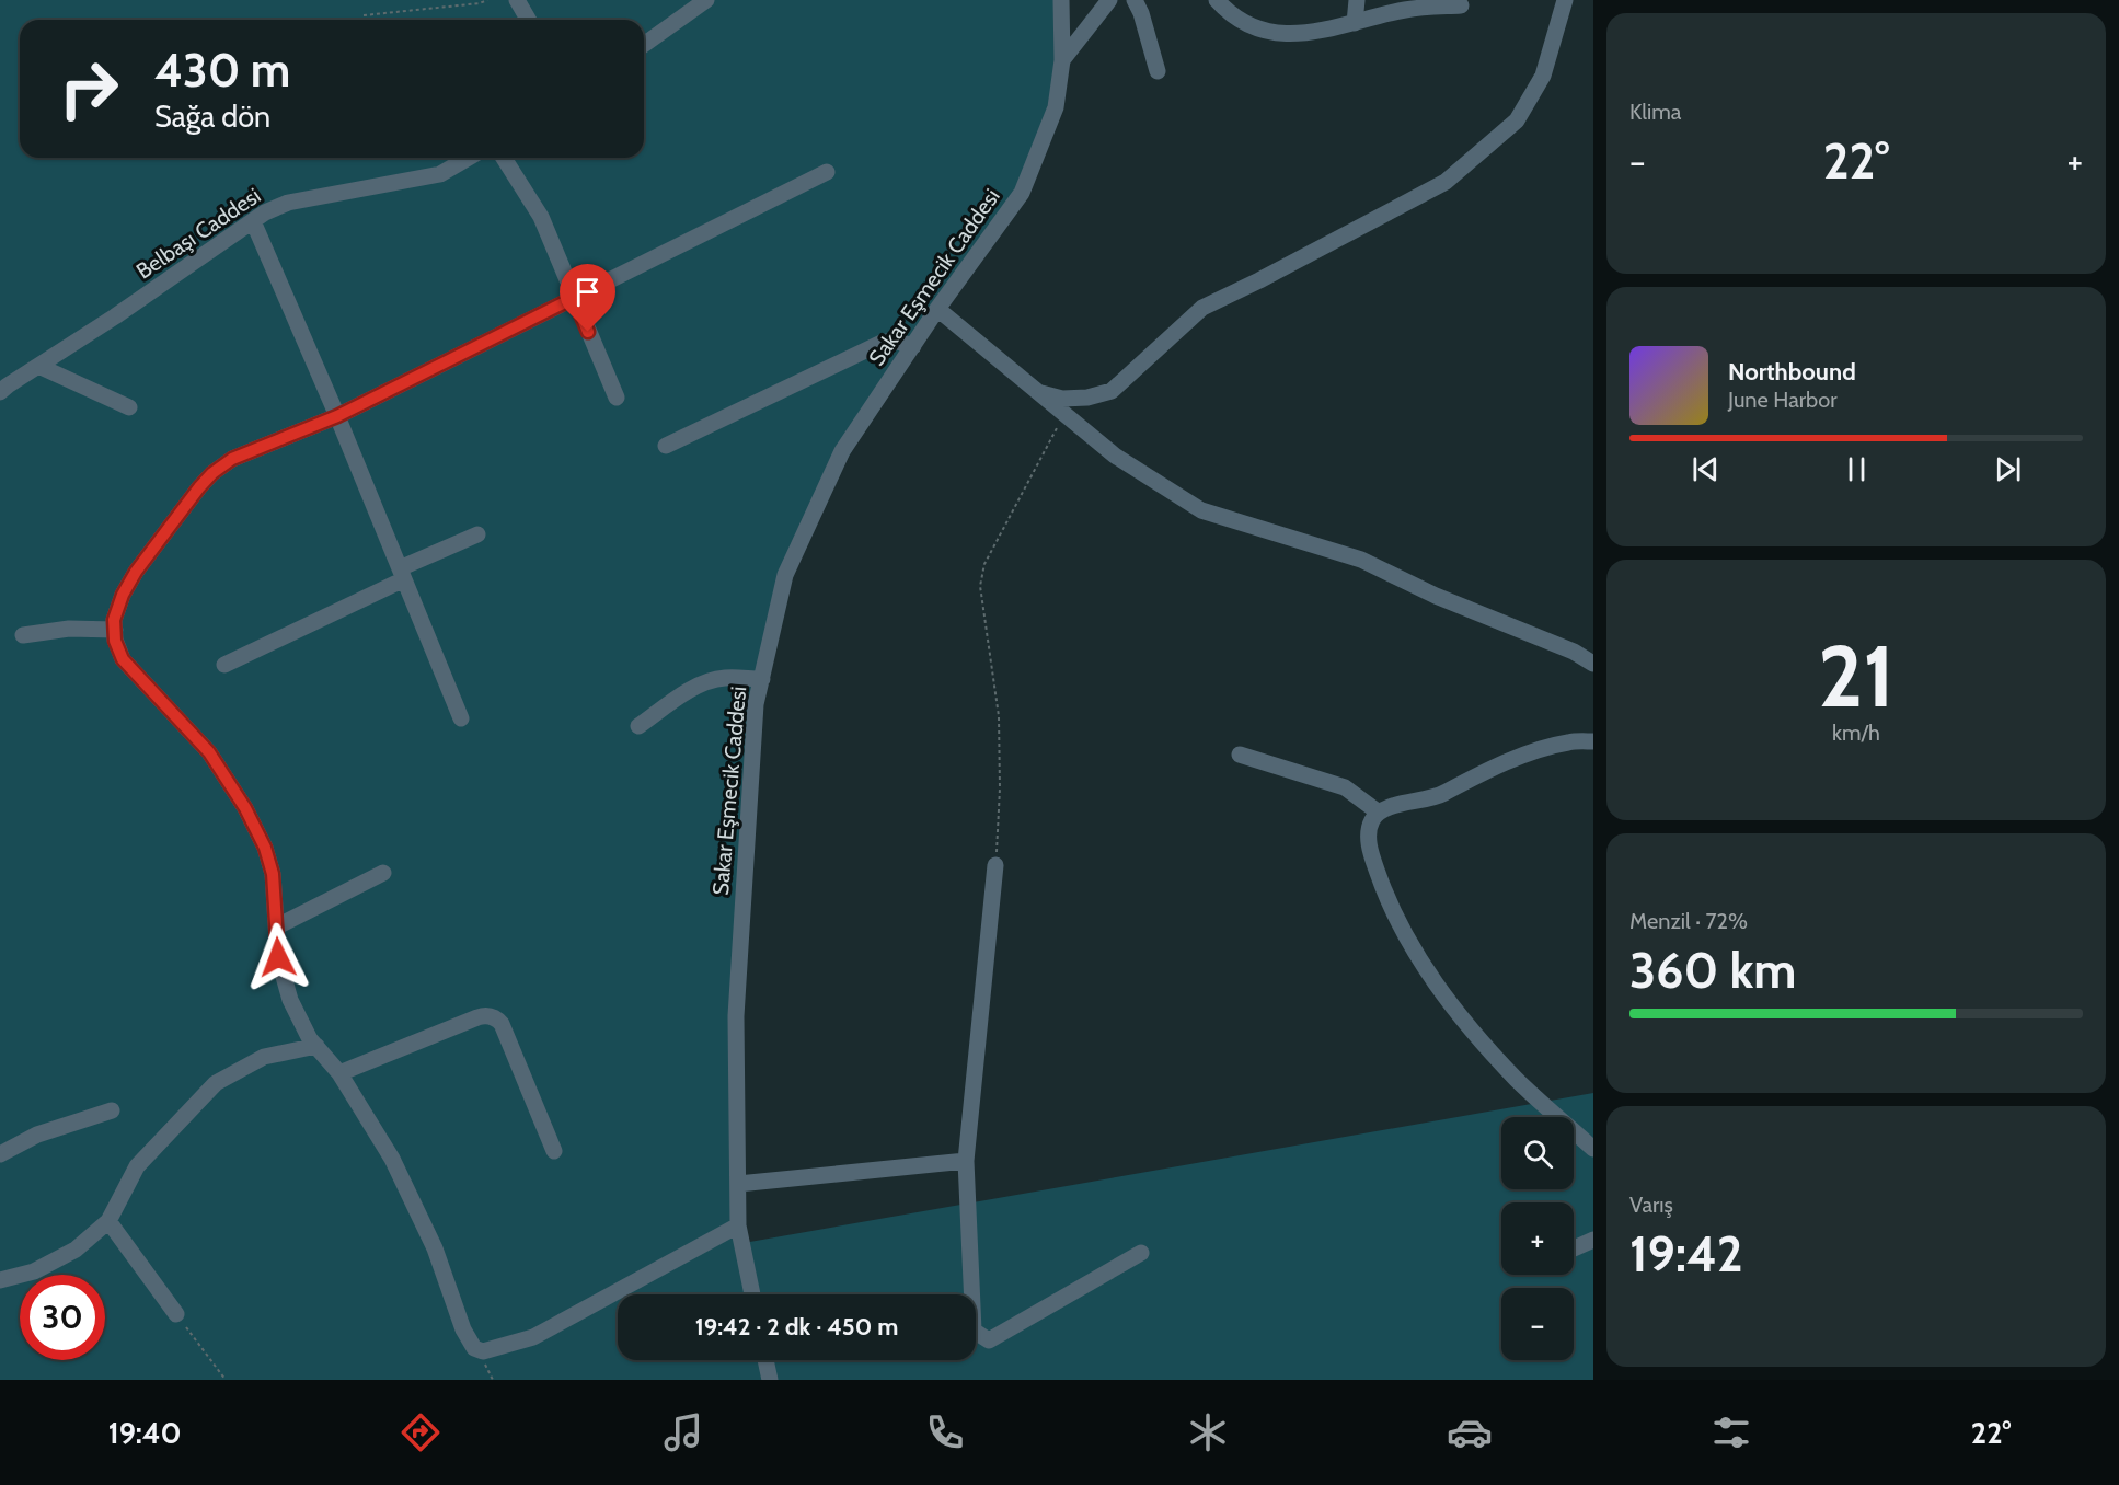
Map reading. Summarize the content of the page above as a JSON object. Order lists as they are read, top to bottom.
{
  "streets": {
    "street": ["Belbaşı Caddesi", "Sakar Eşmecik Caddesi"]
  },
  "page": {
    "tile": [
      "Klima",
      ["21", "km/h"],
      ["Menzil · 72%", "360 km"],
      ["Varış", "19:42"]
    ],
    "turn": ["430 m", "Sağa dön"],
    "heat": ["−", "22°", "+"],
    "song": ["Northbound", "June Harbor"],
    "map_buttons": ["+", "−"],
    "limit": "30",
    "trip": "19:42 · 2 dk · 450 m",
    "tabs": ["19:40", "22°"]
  }
}
